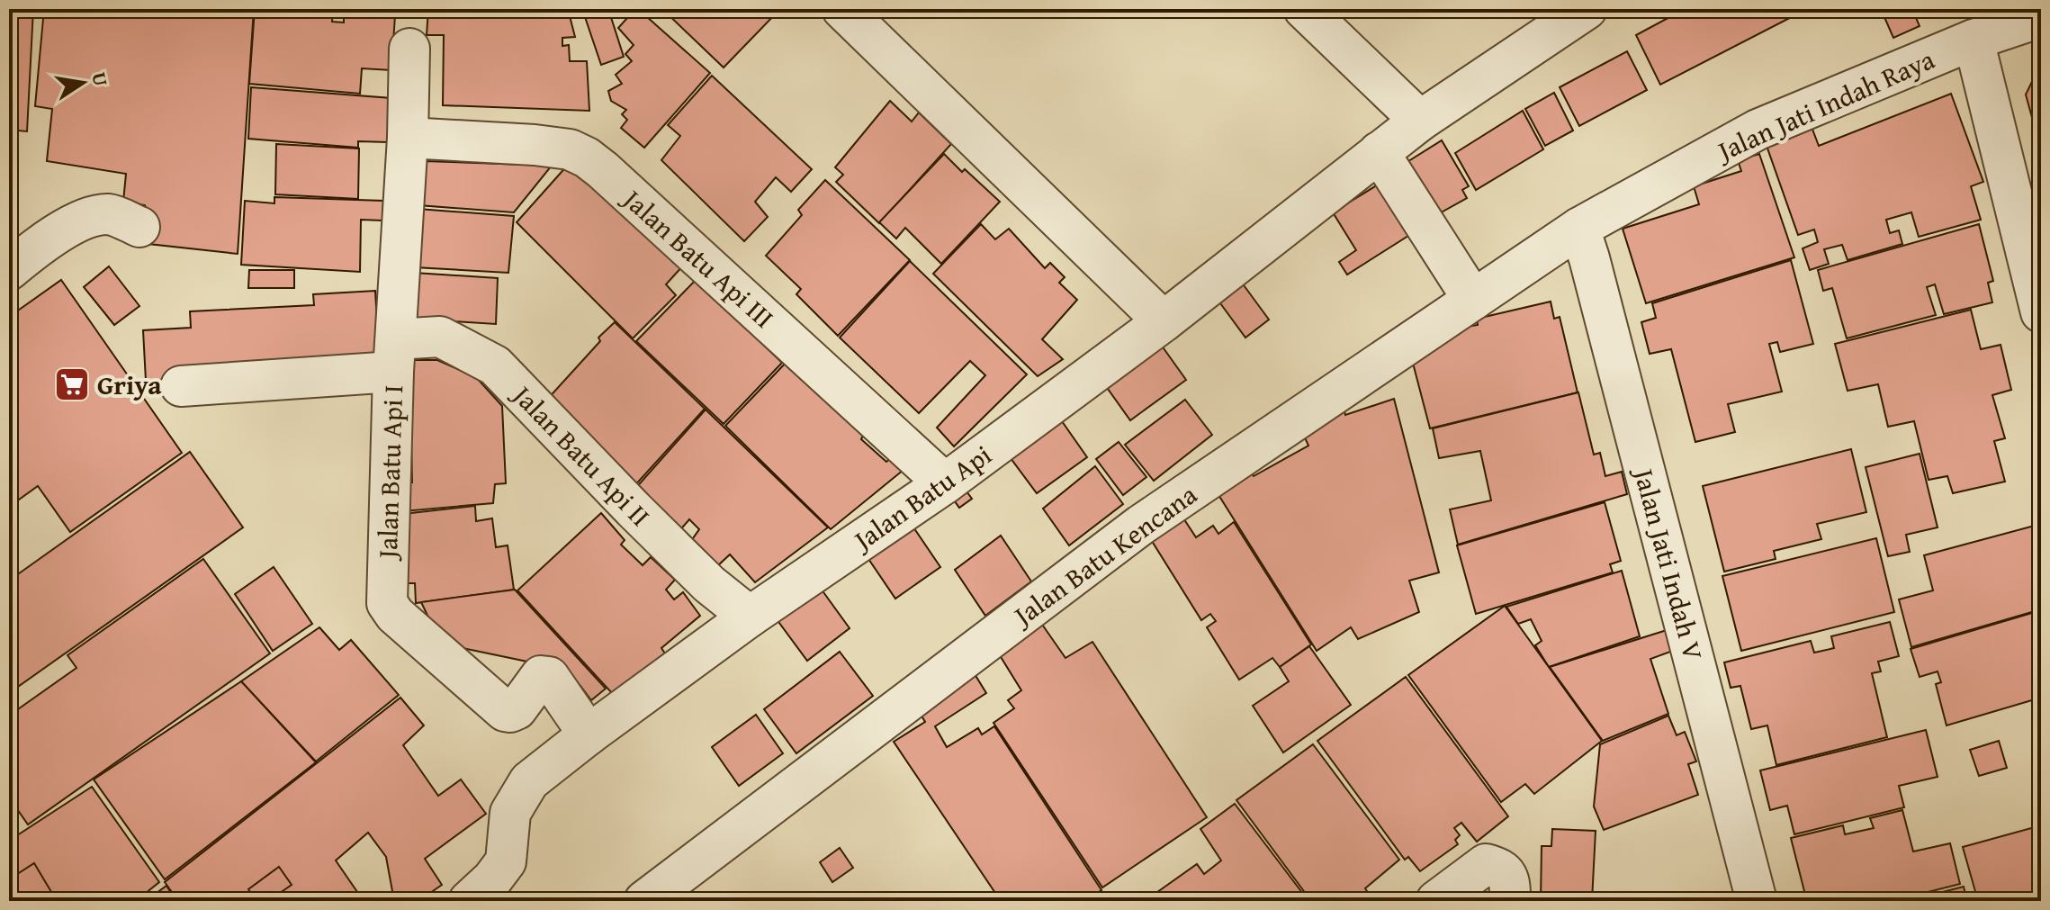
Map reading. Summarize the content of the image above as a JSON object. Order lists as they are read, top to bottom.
{
  "streets": {
    "street": [
      "Jalan Jati Indah Raya",
      "Jalan Batu Api III",
      "Jalan Batu Api II",
      "Jalan Batu Api I",
      "Jalan Batu Api",
      "Jalan Batu Kencana",
      "Jalan Jati Indah V"
    ]
  },
  "crossings": [
    ["Jalan Jati Indah Raya", "Jalan Batu Kencana"],
    ["Jalan Jati Indah Raya", "Jalan Jati Indah V"],
    ["Jalan Batu Api III", "Jalan Batu Api I"],
    ["Jalan Batu Api III", "Jalan Batu Api"],
    ["Jalan Batu Api II", "Jalan Batu Api I"],
    ["Jalan Batu Api II", "Jalan Batu Api"],
    ["Jalan Batu Api I", "Jalan Batu Api"],
    ["Jalan Batu Kencana", "Jalan Jati Indah V"]
  ],
  "places": {
    "supermarket": ["Griya"]
  },
  "north": "right"
}
